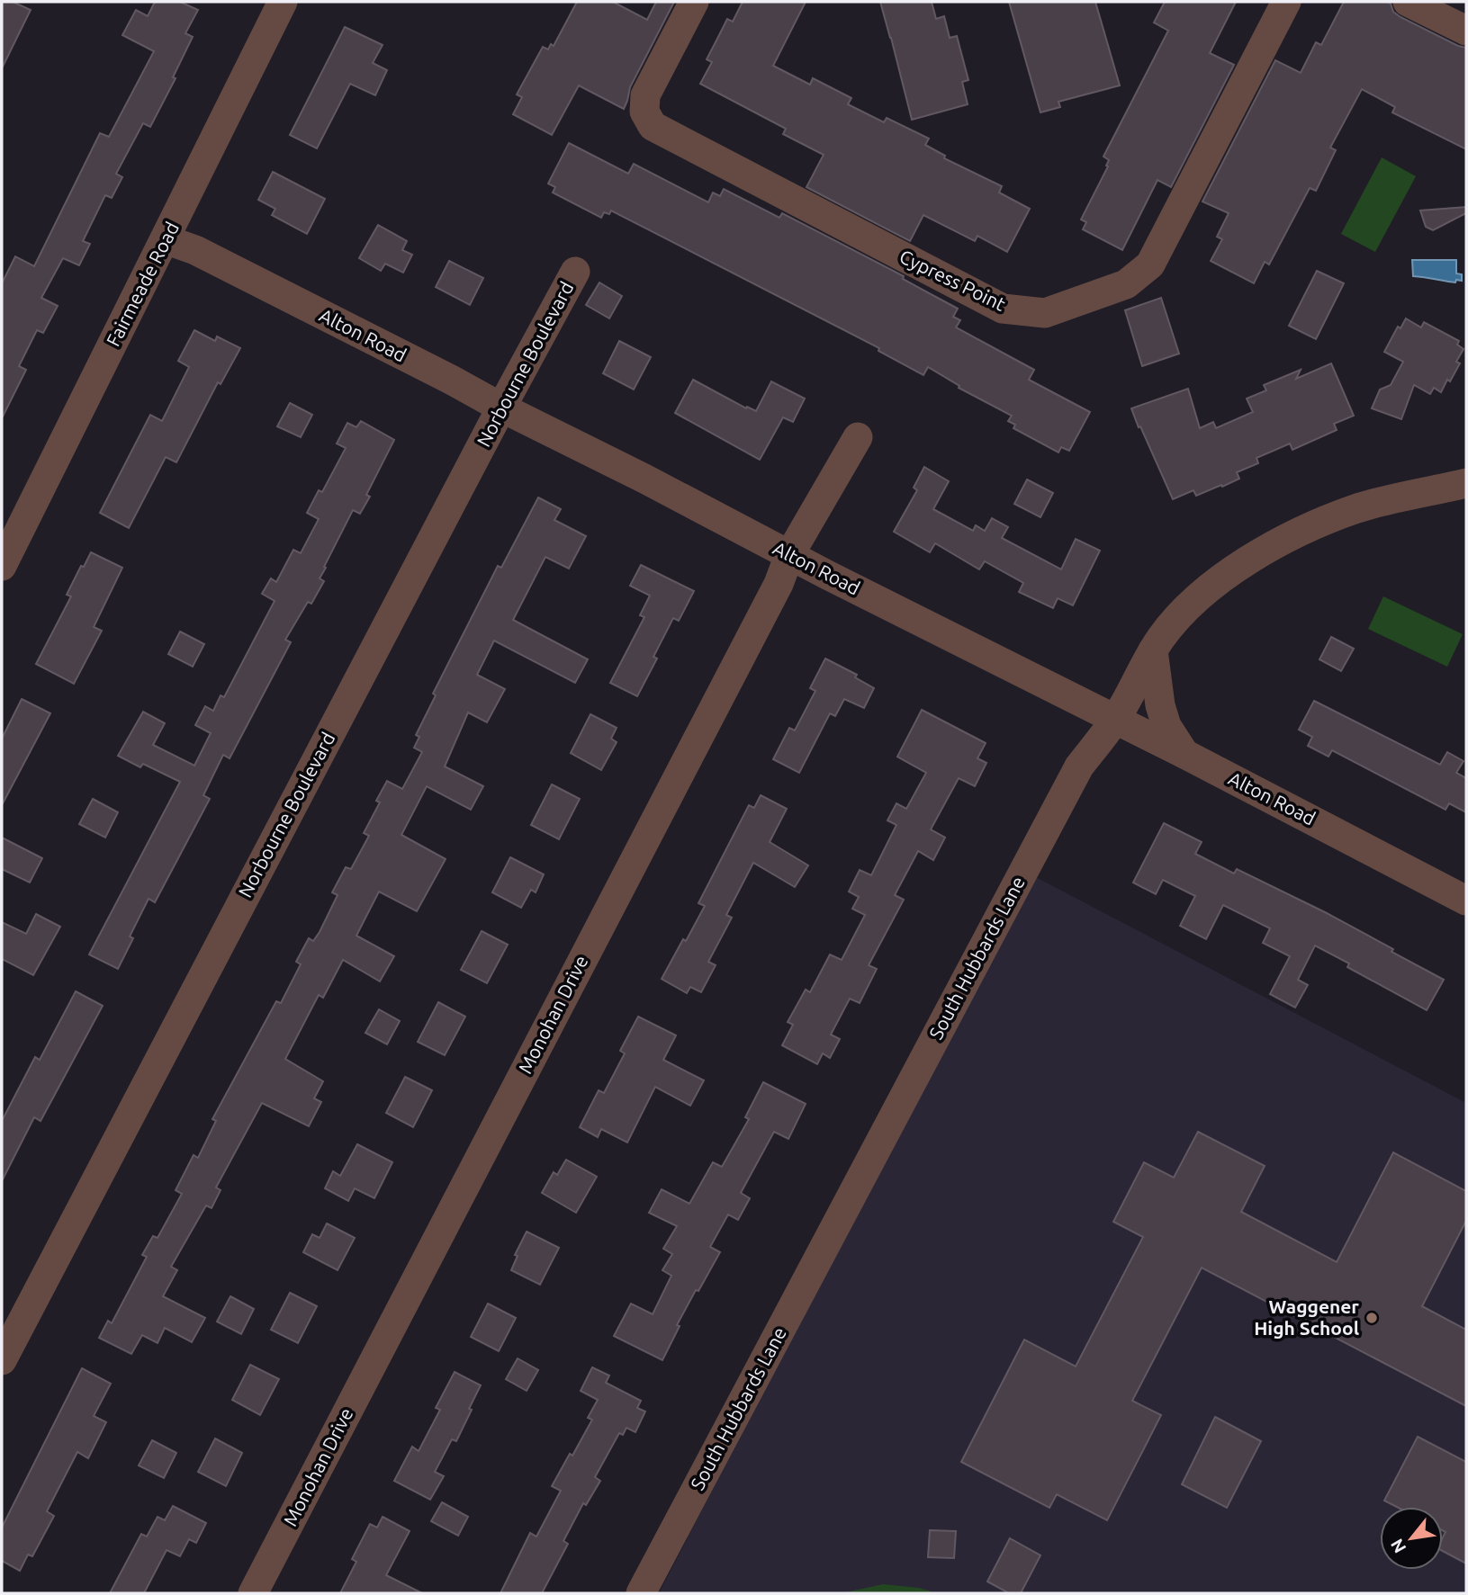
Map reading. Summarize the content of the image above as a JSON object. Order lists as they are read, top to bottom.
{
  "streets": {
    "street": [
      "Cypress Point",
      "Fairmeade Road",
      "Alton Road",
      "Norbourne Boulevard",
      "South Hubbards Lane",
      "Monohan Drive"
    ]
  },
  "crossings": [
    ["Fairmeade Road", "Alton Road"],
    ["Alton Road", "Norbourne Boulevard"],
    ["Alton Road", "South Hubbards Lane"],
    ["Alton Road", "Monohan Drive"]
  ],
  "places": ["Waggener High School"],
  "north": "bottom left"
}
